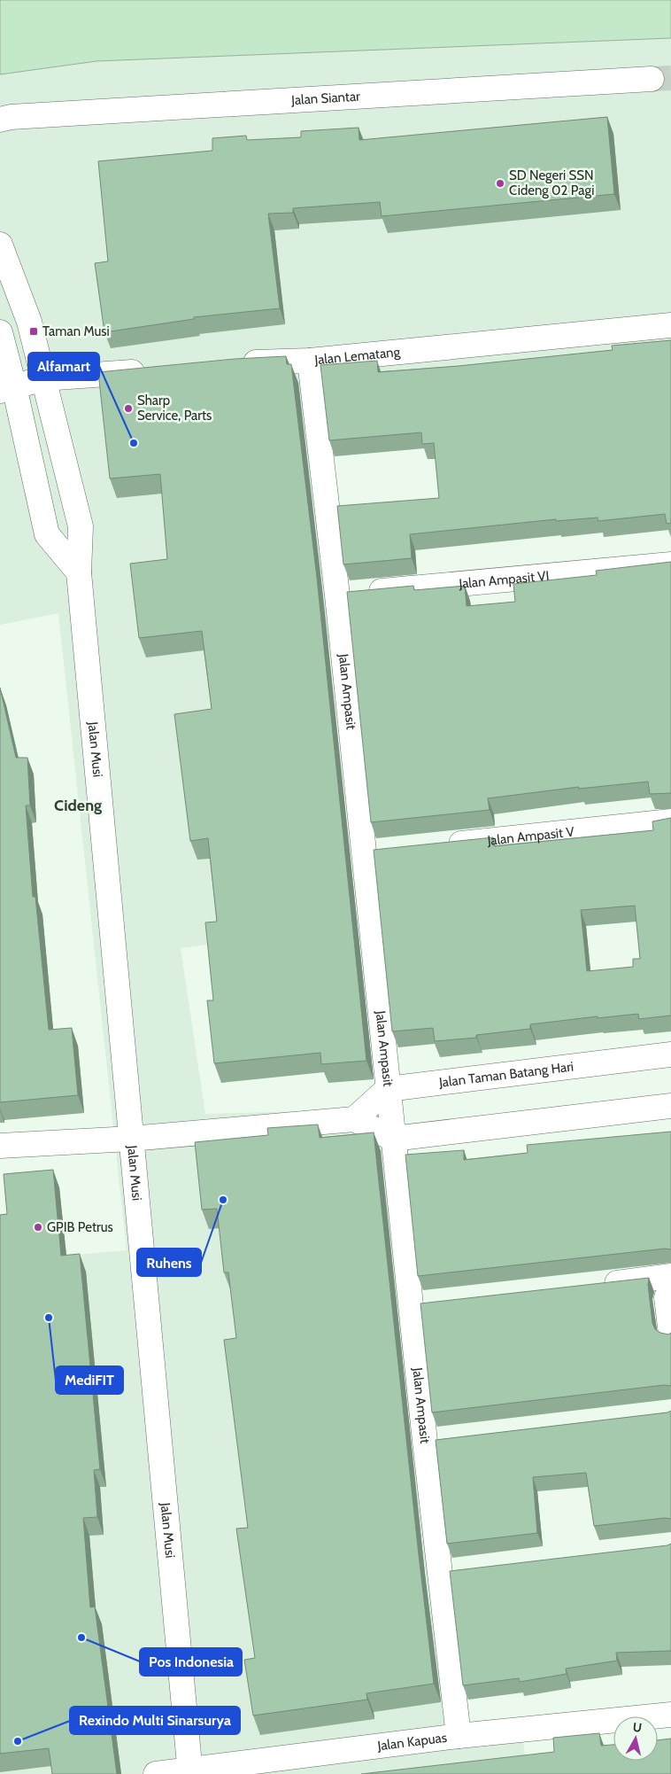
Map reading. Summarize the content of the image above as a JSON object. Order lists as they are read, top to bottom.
{
  "streets": {
    "street": [
      "Jalan Siantar",
      "Jalan Lematang",
      "Jalan Ampasit VI",
      "Jalan Ampasit",
      "Jalan Musi",
      "Jalan Ampasit V",
      "Jalan Taman Batang Hari",
      "Jalan Kapuas"
    ]
  },
  "crossings": [
    ["Jalan Lematang", "Jalan Ampasit"],
    ["Jalan Ampasit VI", "Jalan Ampasit"],
    ["Jalan Ampasit", "Jalan Taman Batang Hari"],
    ["Jalan Ampasit", "Jalan Kapuas"],
    ["Jalan Musi", "Jalan Kapuas"]
  ],
  "districts": ["Cideng"],
  "places": {
    "other": [
      "SD Negeri SSN Cideng 02 Pagi",
      "Sharp Service, Parts",
      "Alfamart",
      "Ruhens",
      "GPIB Petrus",
      "MediFIT",
      "Pos Indonesia",
      "Rexindo Multi Sinarsurya"
    ],
    "transit": ["Taman Musi"]
  },
  "north": "top"
}
